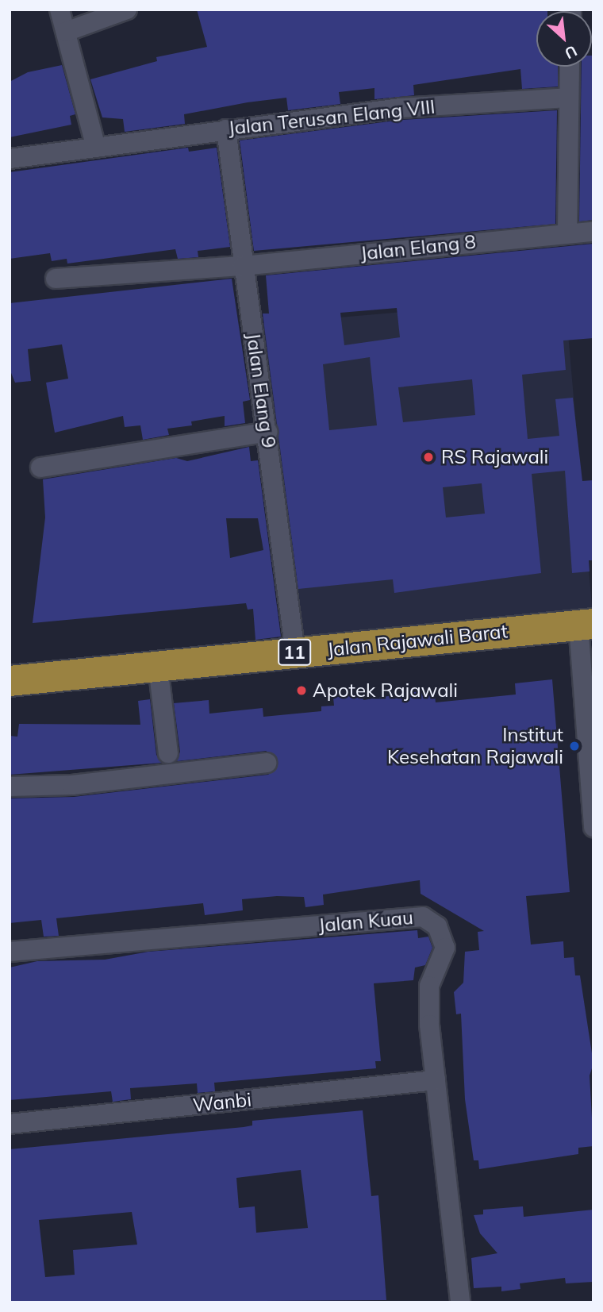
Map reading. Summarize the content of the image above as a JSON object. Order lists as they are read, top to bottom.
{
  "streets": {
    "highway": ["Jalan Rajawali Barat", "11"],
    "street": [
      "Jalan Terusan Elang VIII",
      "Jalan Elang 8",
      "Jalan Elang 9",
      "Jalan Kuau",
      "Wanbi"
    ]
  },
  "crossings": [
    ["Jalan Terusan Elang VIII", "Jalan Elang 9"],
    ["Jalan Elang 8", "Jalan Elang 9"],
    ["Jalan Elang 9", "Jalan Rajawali Barat"],
    ["Jalan Kuau", "Wanbi"]
  ],
  "places": ["RS Rajawali", "Apotek Rajawali", "Institut Kesehatan Rajawali"],
  "north": "bottom right"
}
